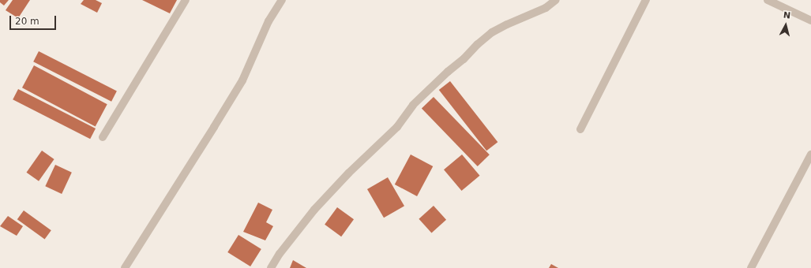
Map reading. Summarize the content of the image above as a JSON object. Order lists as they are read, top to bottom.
{
  "scale_bar": "20 m",
  "north": "top"
}
